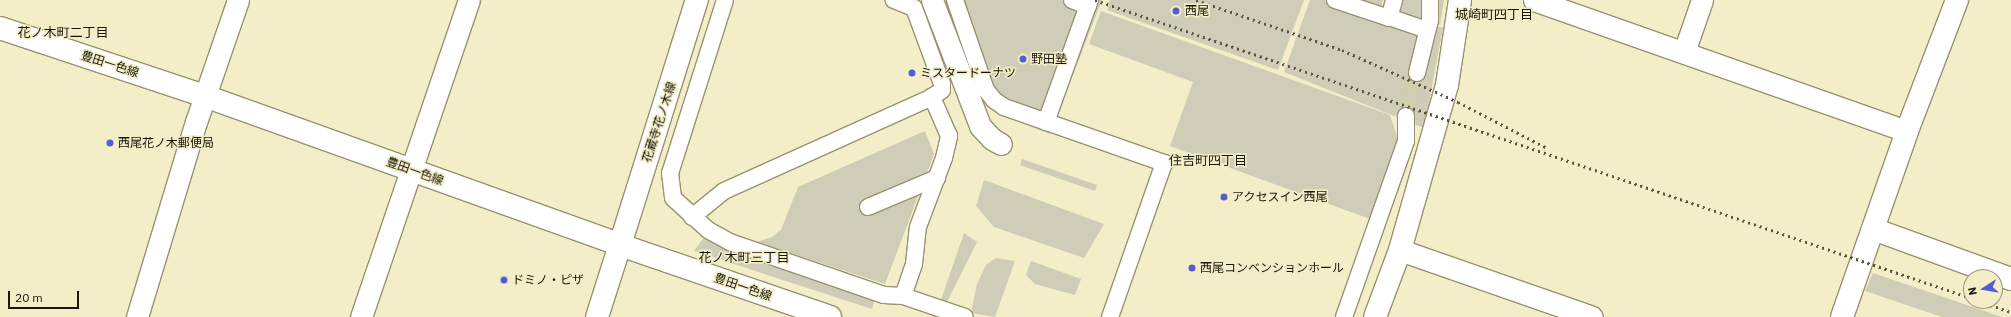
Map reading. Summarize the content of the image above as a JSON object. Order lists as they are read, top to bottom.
{
  "streets": {
    "main road": ["豊田一色線", "花蔵寺花ノ木線"]
  },
  "crossings": [
    ["豊田一色線", "花蔵寺花ノ木線"]
  ],
  "districts": [
    "城崎町四丁目",
    "花ノ木町二丁目",
    "住吉町四丁目",
    "花ノ木町三丁目"
  ],
  "places": [
    "西尾",
    "野田塾",
    "ミスタードーナツ",
    "西尾花ノ木郵便局",
    "アクセスイン西尾",
    "西尾コンベンションホール",
    "ドミノ・ピザ"
  ],
  "scale_bar": "20 m",
  "north": "left"
}
